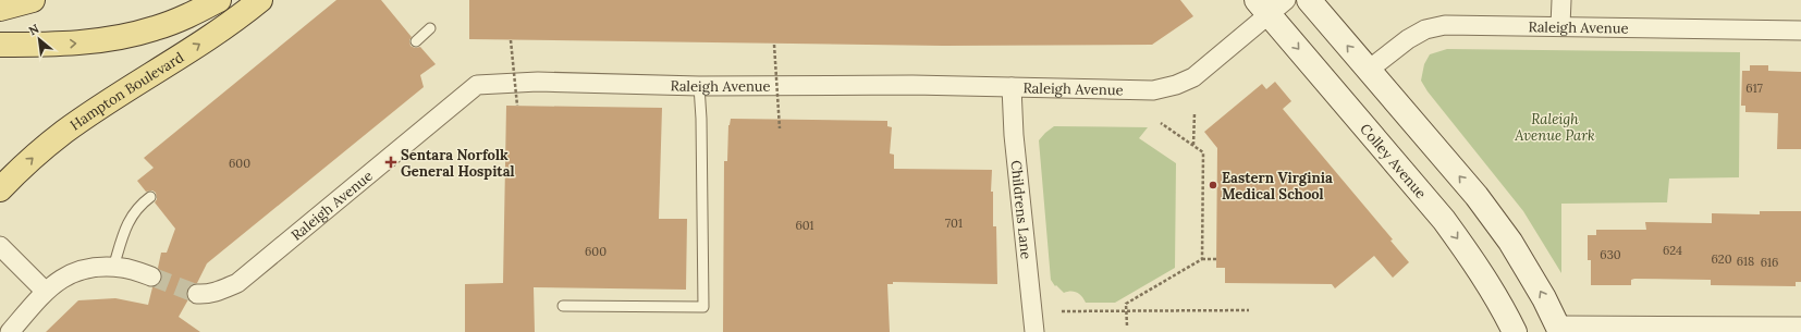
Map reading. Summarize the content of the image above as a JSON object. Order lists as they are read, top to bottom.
{
  "streets": {
    "main road": ["Hampton Boulevard", "Colley Avenue"],
    "street": ["Raleigh Avenue", "Childrens Lane"]
  },
  "crossings": [
    ["Raleigh Avenue", "Colley Avenue"],
    ["Raleigh Avenue", "Childrens Lane"]
  ],
  "one_way": ["Hampton Boulevard"],
  "parks": ["Raleigh Avenue Park"],
  "places": {
    "health": ["Sentara Norfolk General Hospital"],
    "other": ["Eastern Virginia Medical School"]
  },
  "house_numbers": [
    "617",
    "600",
    "701",
    "601",
    "624",
    "600",
    "630",
    "620",
    "618",
    "616"
  ],
  "north": "top left"
}
